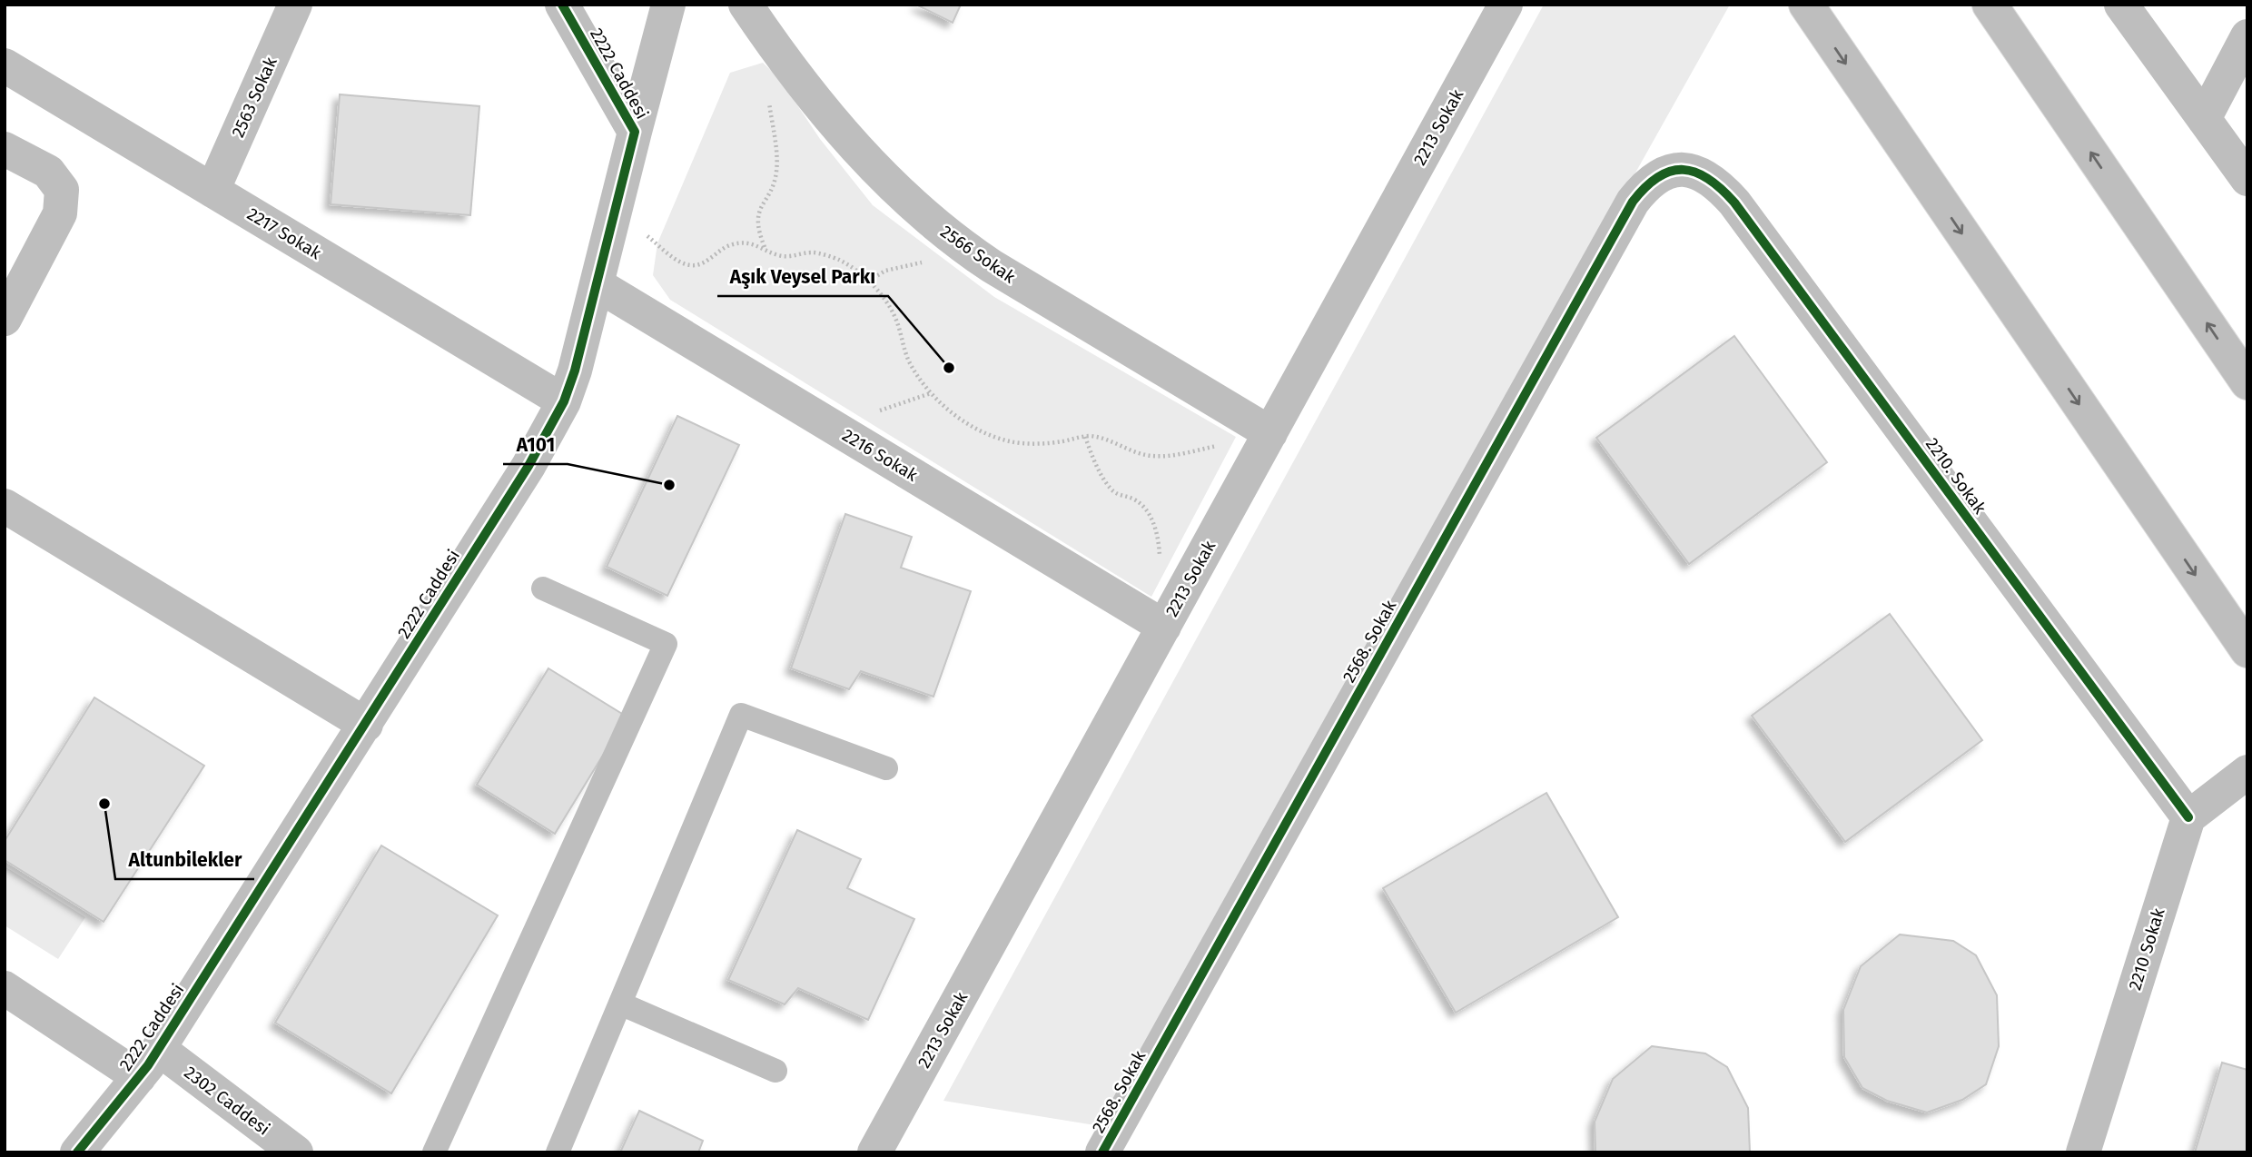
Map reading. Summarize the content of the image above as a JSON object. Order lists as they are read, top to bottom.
{
  "streets": {
    "street": [
      "2222 Caddesi",
      "2563 Sokak",
      "2213 Sokak",
      "2217 Sokak",
      "2566 Sokak",
      "2216 Sokak",
      "2210. Sokak",
      "2568. Sokak",
      "2210 Sokak",
      "2302 Caddesi"
    ]
  },
  "crossings": [
    ["2222 Caddesi", "2217 Sokak"],
    ["2222 Caddesi", "2216 Sokak"],
    ["2222 Caddesi", "2302 Caddesi"],
    ["2563 Sokak", "2217 Sokak"],
    ["2213 Sokak", "2566 Sokak"],
    ["2213 Sokak", "2216 Sokak"],
    ["2210. Sokak", "2568. Sokak"],
    ["2210. Sokak", "2210 Sokak"]
  ],
  "places": ["Aşık Veysel Parkı", "A101", "Altunbilekler"]
}
